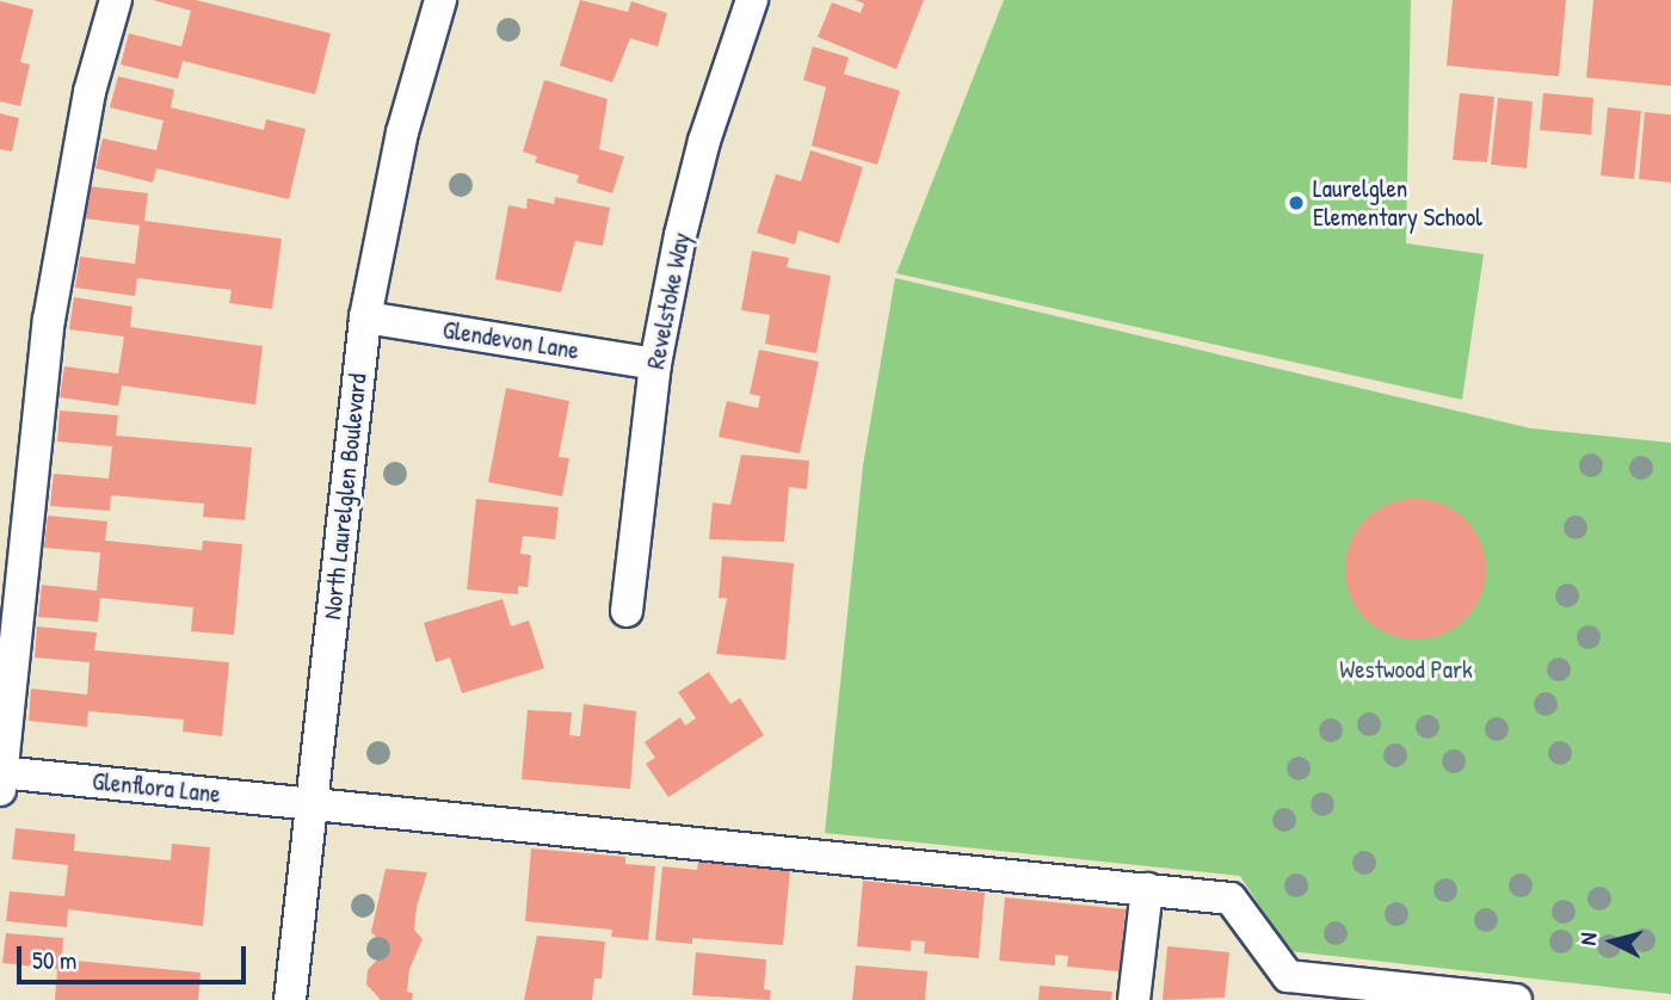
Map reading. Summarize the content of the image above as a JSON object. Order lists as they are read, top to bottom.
{
  "streets": {
    "street": [
      "Revelstoke Way",
      "Glendevon Lane",
      "North Laurelglen Boulevard",
      "Glenflora Lane"
    ]
  },
  "crossings": [
    ["Revelstoke Way", "Glendevon Lane"],
    ["Glendevon Lane", "North Laurelglen Boulevard"],
    ["North Laurelglen Boulevard", "Glenflora Lane"]
  ],
  "parks": ["Westwood Park"],
  "places": ["Laurelglen Elementary School"],
  "scale_bar": "50 m",
  "north": "left"
}
